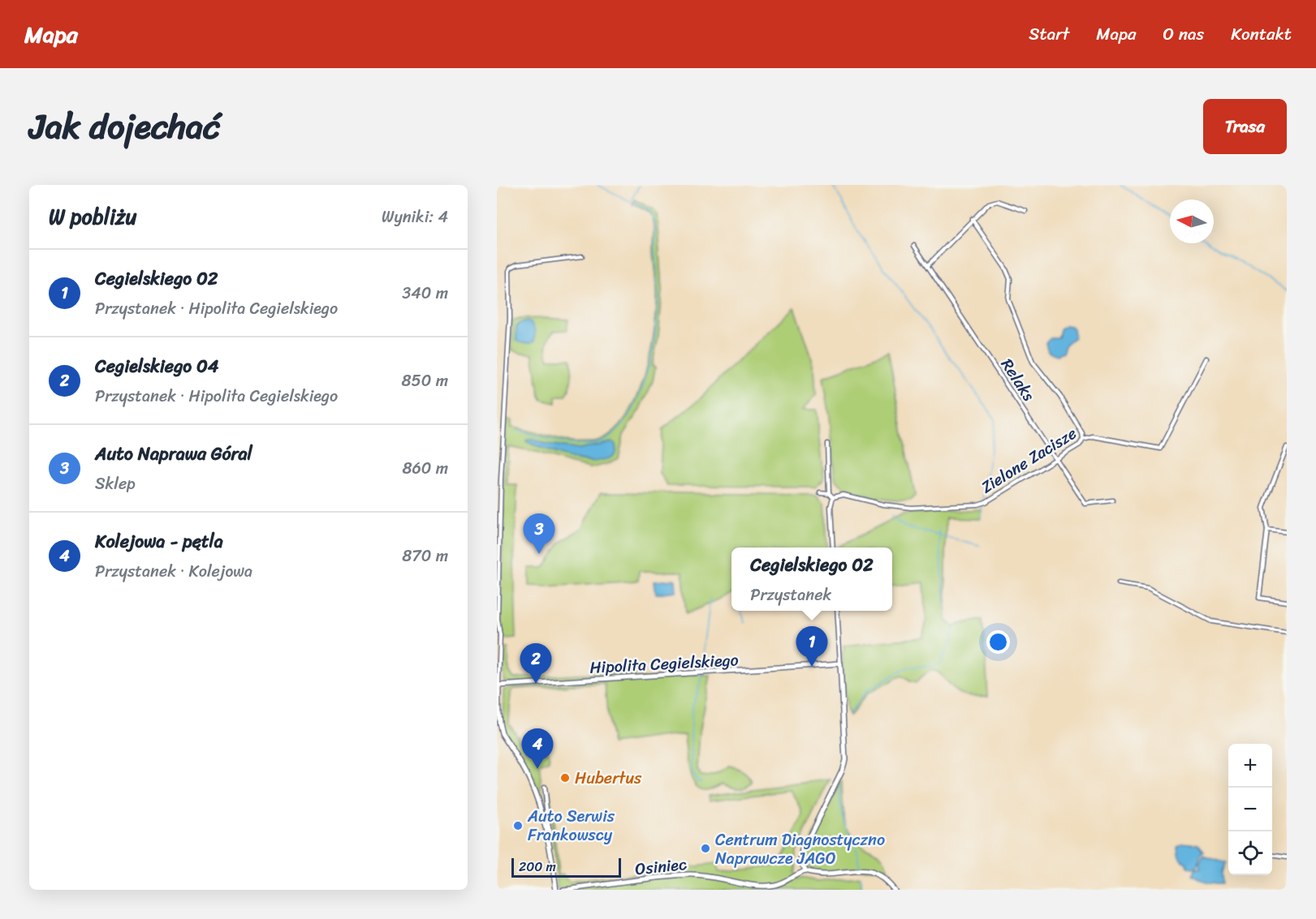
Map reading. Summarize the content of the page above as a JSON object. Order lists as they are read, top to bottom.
{
  "streets": {
    "street": [
      "Relaks",
      "Zielone Zacisze",
      "Hipolita Cegielskiego",
      "Osiniec"
    ]
  },
  "crossings": [
    ["Relaks", "Zielone Zacisze"]
  ],
  "places": ["Hubertus", "Auto Serwis Frankowscy", "Centrum Diagnostyczno Naprawcze JAGO"],
  "scale_bar": "200 m",
  "north": "left",
  "page": {
    "header": "Mapa",
    "nav": [
      "Start",
      "Mapa",
      "O nas",
      "Kontakt"
    ],
    "title": "Jak dojechać",
    "buttons": "Trasa",
    "heading": ["W pobliżu", "Wyniki: 4"],
    "list": [
      {
        "mark": "1",
        "name": "Cegielskiego 02",
        "note": "Przystanek · Hipolita Cegielskiego",
        "value": "340 m"
      },
      {
        "mark": "2",
        "name": "Cegielskiego 04",
        "note": "Przystanek · Hipolita Cegielskiego",
        "value": "850 m"
      },
      {
        "mark": "3",
        "name": "Auto Naprawa Góral",
        "note": "Sklep",
        "value": "860 m"
      },
      {
        "mark": "4",
        "name": "Kolejowa - pętla",
        "note": "Przystanek · Kolejowa",
        "value": "870 m"
      }
    ],
    "pins": [
      "3",
      "1",
      "2",
      "4"
    ],
    "popup": ["Cegielskiego 02", "Przystanek"],
    "map_buttons": ["+", "−"],
    "scale": "200 m"
  }
}
